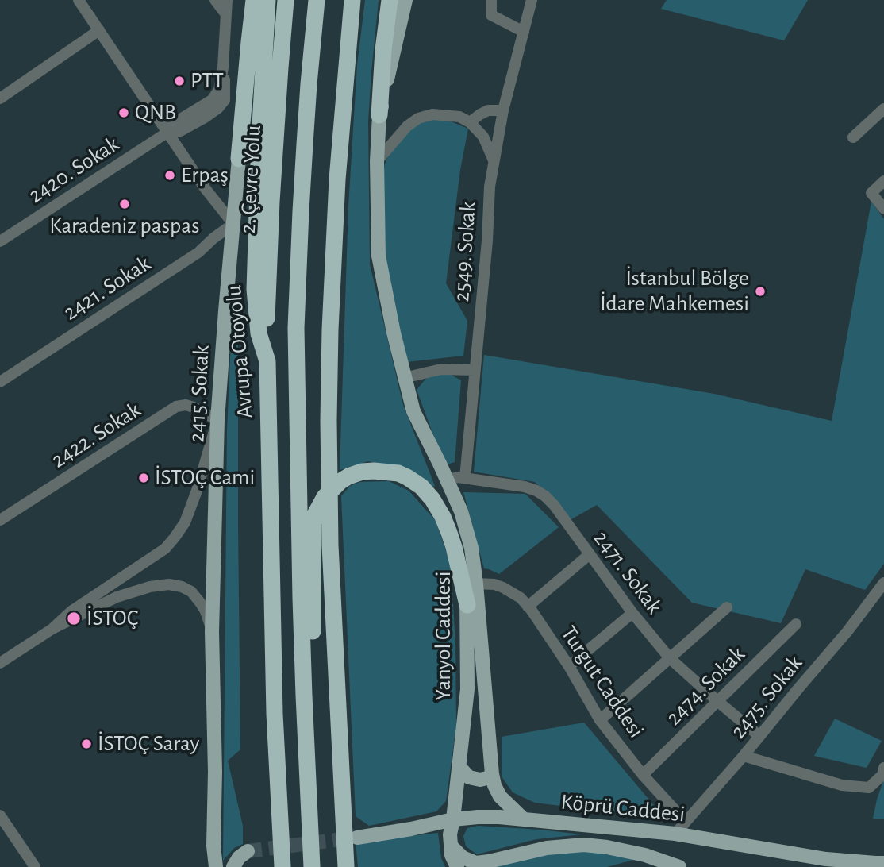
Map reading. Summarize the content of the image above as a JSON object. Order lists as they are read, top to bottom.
{
  "streets": {
    "highway": ["2. Çevre Yolu", "Avrupa Otoyolu"],
    "main road": ["2415. Sokak", "Yanyol Caddesi", "Köprü Caddesi"],
    "street": [
      "2420. Sokak",
      "2549. Sokak",
      "2421. Sokak",
      "2422. Sokak",
      "2471. Sokak",
      "Turgut Caddesi",
      "2474. Sokak",
      "2475. Sokak"
    ]
  },
  "crossings": [
    ["2. Çevre Yolu", "Avrupa Otoyolu"],
    ["2549. Sokak", "2471. Sokak"],
    ["2421. Sokak", "2415. Sokak"],
    ["2415. Sokak", "2422. Sokak"],
    ["2471. Sokak", "2474. Sokak"],
    ["2471. Sokak", "2475. Sokak"],
    ["Yanyol Caddesi", "Köprü Caddesi"],
    ["Turgut Caddesi", "2474. Sokak"],
    ["Turgut Caddesi", "2475. Sokak"],
    ["2475. Sokak", "Köprü Caddesi"]
  ],
  "places": [
    "PTT",
    "QNB",
    "Erpaş",
    "Karadeniz paspas",
    "İstanbul Bölge İdare Mahkemesi",
    "İSTOÇ Cami",
    "İSTOÇ",
    "İSTOÇ Saray"
  ]
}
